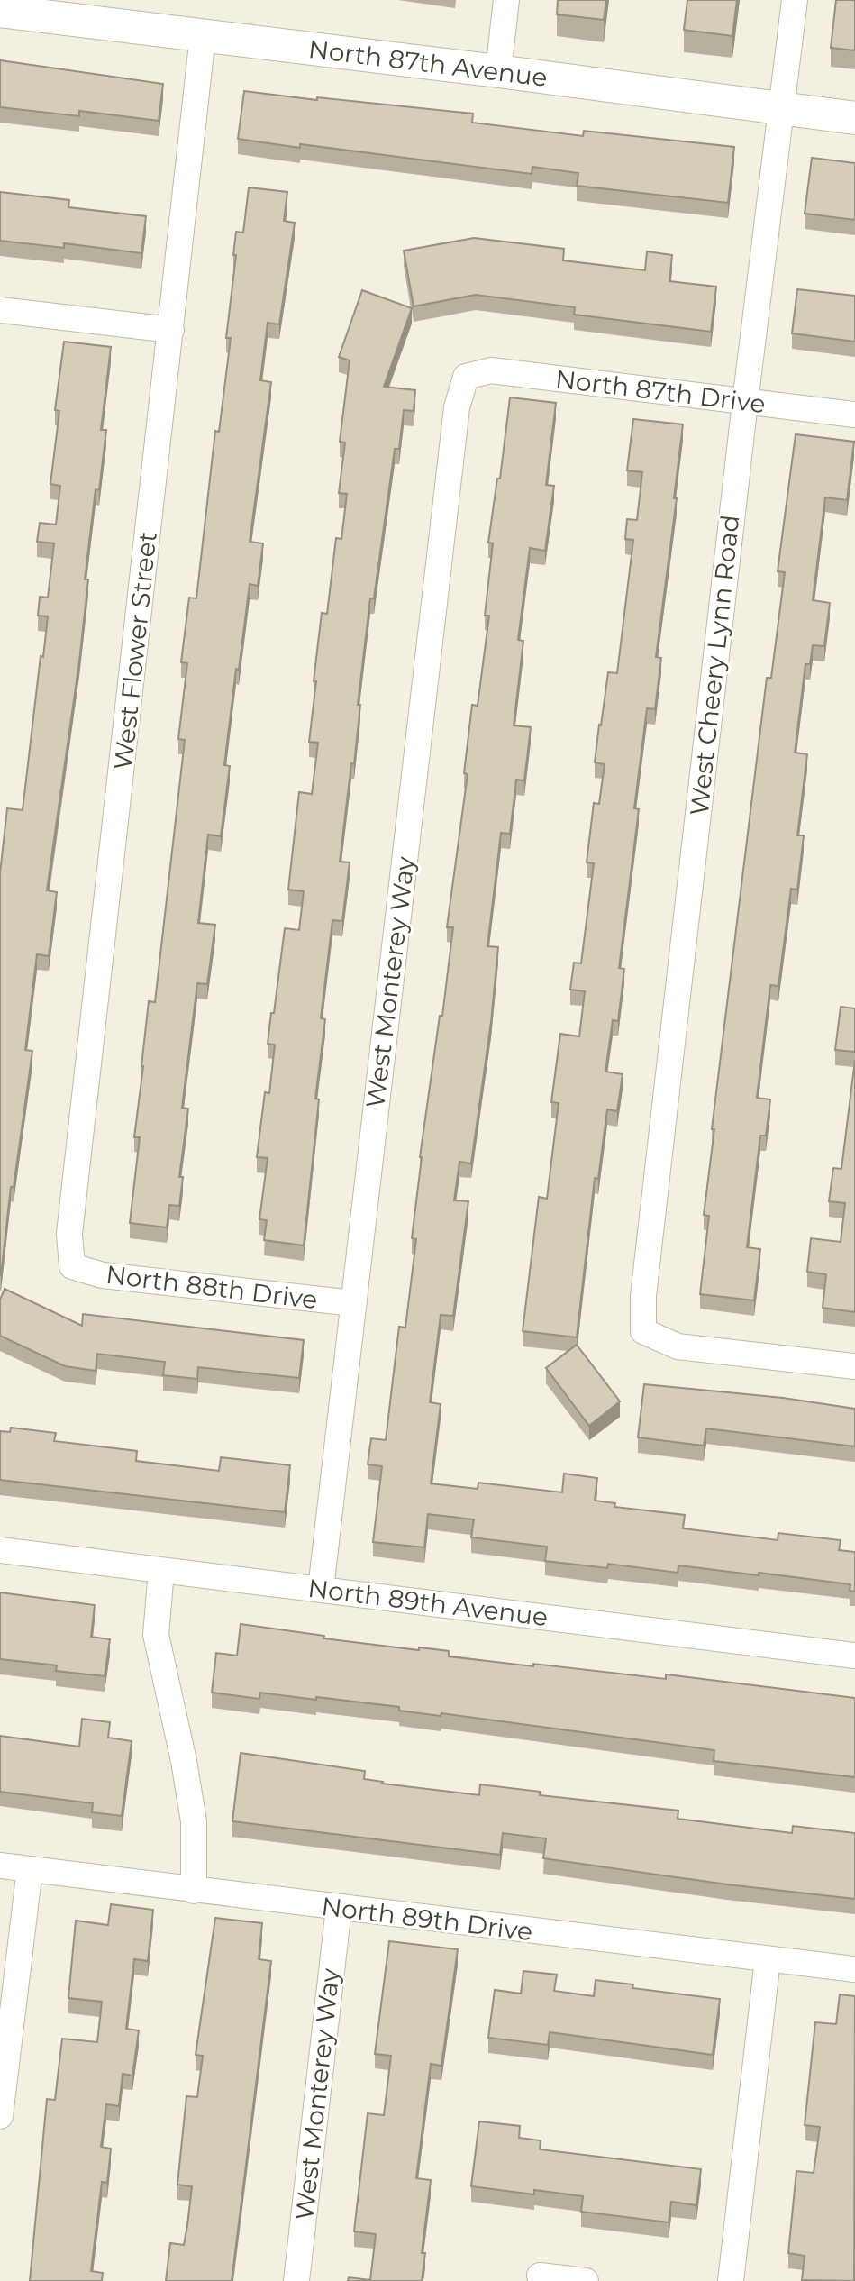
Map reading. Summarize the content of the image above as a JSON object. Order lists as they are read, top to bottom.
{
  "streets": {
    "street": [
      "North 87th Avenue",
      "North 87th Drive",
      "West Flower Street",
      "West Cheery Lynn Road",
      "West Monterey Way",
      "North 88th Drive",
      "North 89th Avenue",
      "North 89th Drive"
    ]
  },
  "crossings": [
    ["North 87th Avenue", "West Flower Street"],
    ["North 87th Avenue", "West Cheery Lynn Road"],
    ["North 87th Drive", "West Cheery Lynn Road"],
    ["North 87th Drive", "West Monterey Way"],
    ["West Flower Street", "North 88th Drive"],
    ["West Monterey Way", "North 88th Drive"],
    ["West Monterey Way", "North 89th Avenue"],
    ["West Monterey Way", "North 89th Drive"]
  ]
}
